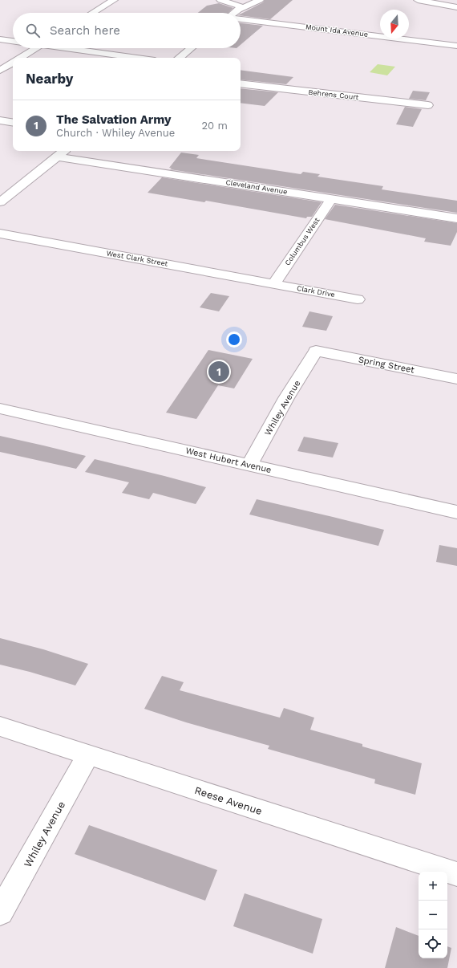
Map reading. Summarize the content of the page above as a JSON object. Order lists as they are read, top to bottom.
{
  "streets": {
    "street": [
      "Mount Ida Avenue",
      "Behrens Court",
      "Cleveland Avenue",
      "Columbus West",
      "West Clark Street",
      "Clark Drive",
      "Spring Street",
      "Whiley Avenue",
      "West Hubert Avenue",
      "Reese Avenue"
    ]
  },
  "crossings": [
    ["Cleveland Avenue", "Columbus West"],
    ["Columbus West", "West Clark Street"],
    ["Columbus West", "Clark Drive"],
    ["West Clark Street", "Clark Drive"],
    ["Spring Street", "Whiley Avenue"],
    ["Whiley Avenue", "West Hubert Avenue"],
    ["Whiley Avenue", "Reese Avenue"]
  ],
  "north": "bottom",
  "page": {
    "search": "Search here",
    "heading": "Nearby",
    "list": [
      {
        "mark": "1",
        "name": "The Salvation Army",
        "note": "Church · Whiley Avenue",
        "value": "20 m"
      }
    ],
    "pins": "1",
    "map_buttons": ["+", "−"]
  }
}
